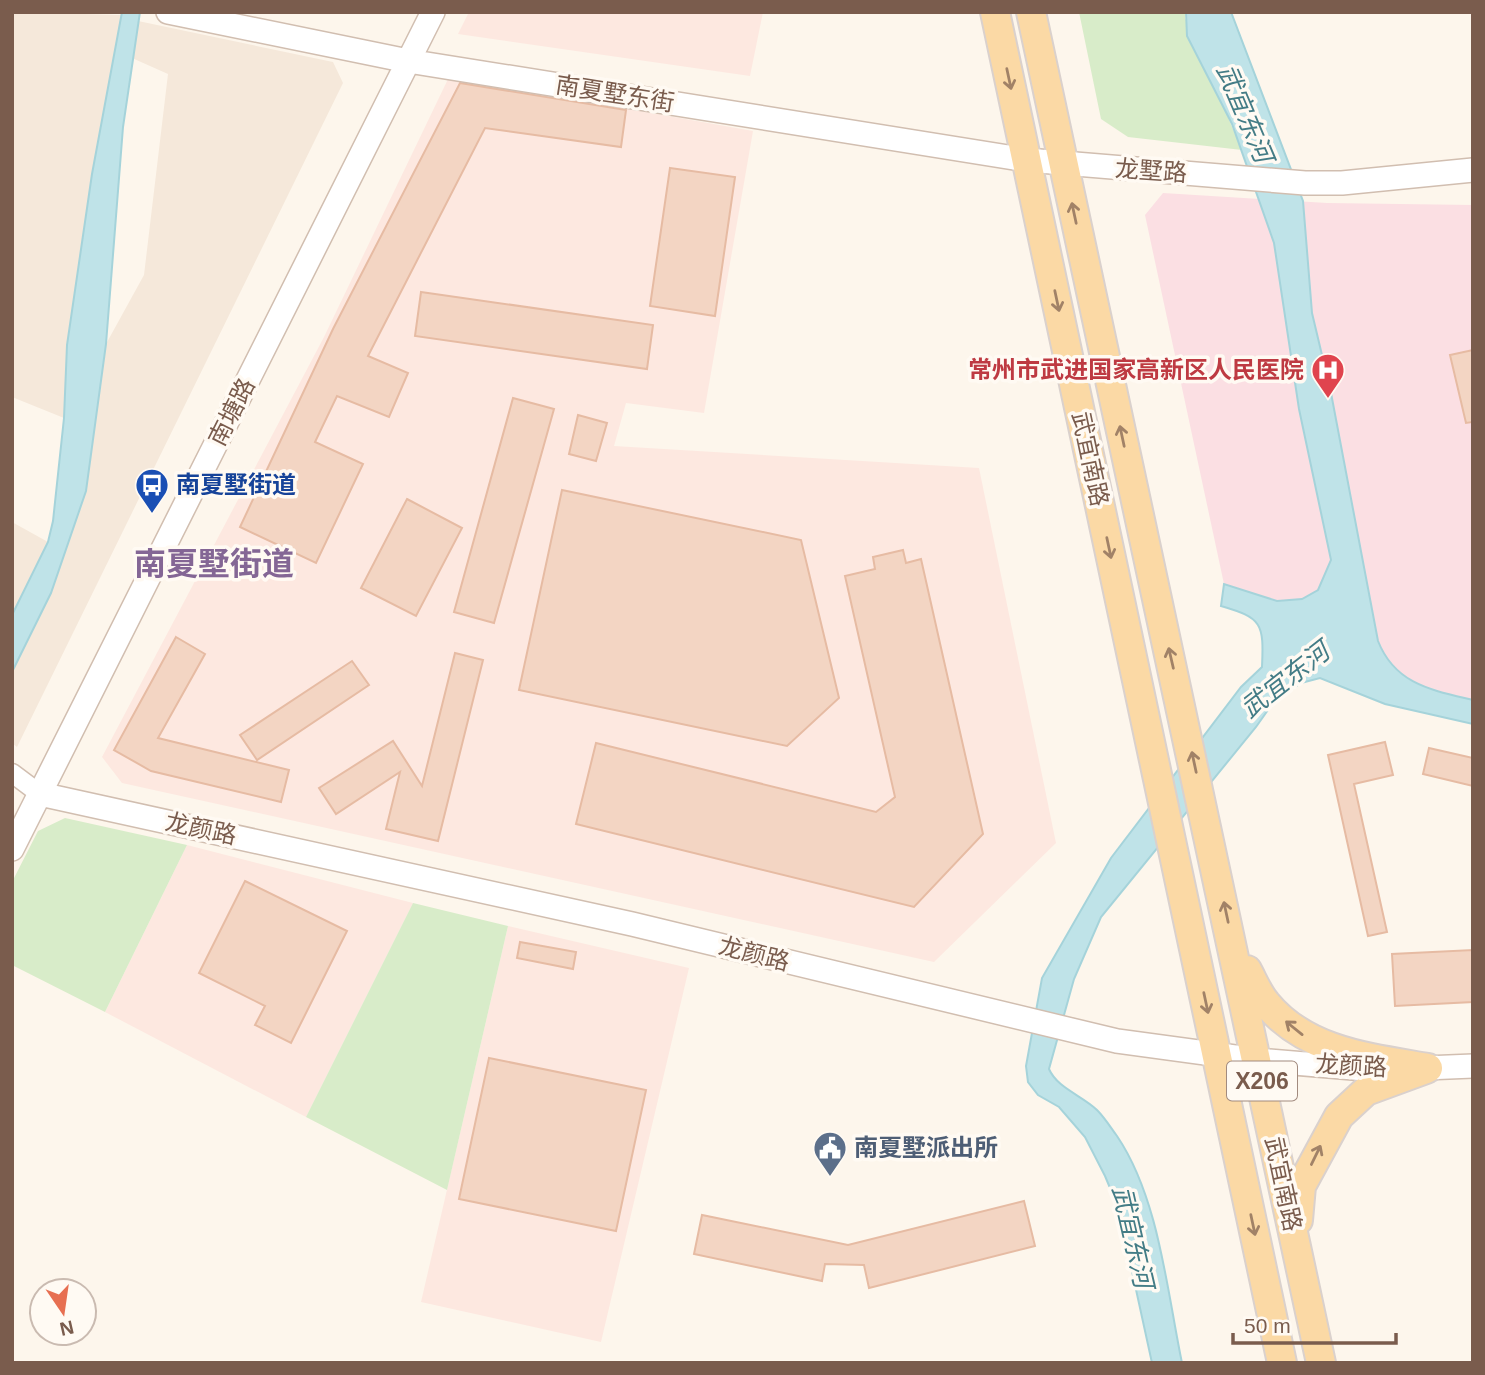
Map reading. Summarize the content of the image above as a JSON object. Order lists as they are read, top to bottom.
{
  "streets": {
    "main road": ["武宜南路", "X206"],
    "street": [
      "南夏墅东街",
      "龙墅路",
      "南塘路",
      "龙颜路"
    ]
  },
  "crossings": [
    ["南夏墅东街", "龙墅路"],
    ["南夏墅东街", "南塘路"],
    ["南夏墅东街", "武宜南路"],
    ["龙墅路", "武宜南路"],
    ["南塘路", "龙颜路"],
    ["武宜南路", "龙颜路"]
  ],
  "districts": ["南夏墅街道"],
  "water": ["武宜东河"],
  "places": {
    "hospital": ["常州市武进国家高新区人民医院"],
    "bus stop": ["南夏墅街道"],
    "public building": ["南夏墅派出所"]
  },
  "scale_bar": "50 m",
  "north": "bottom"
}
